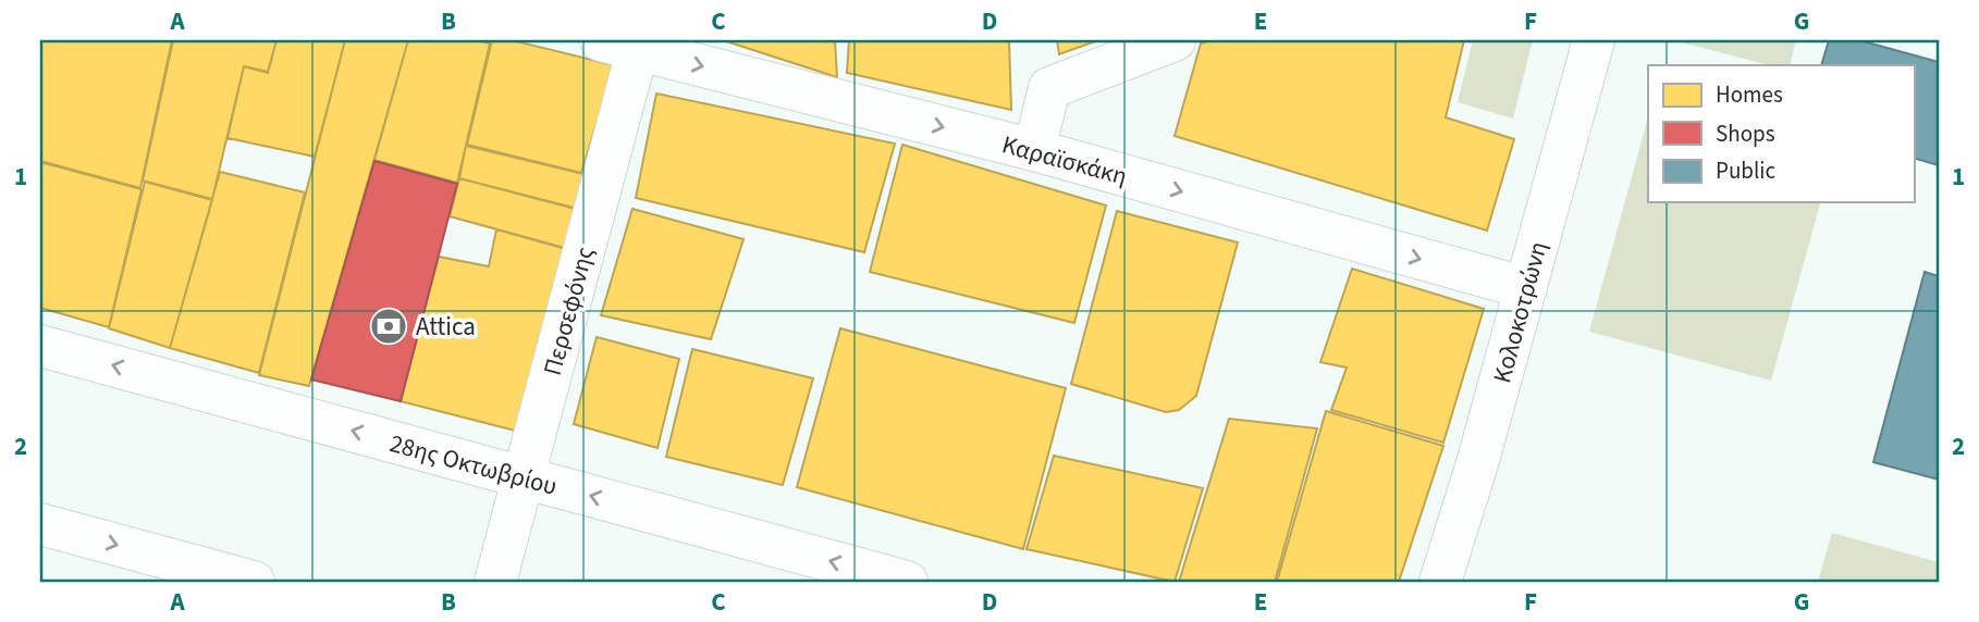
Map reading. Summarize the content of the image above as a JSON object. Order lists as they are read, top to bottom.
{
  "streets": {
    "street": [
      "Καραϊσκάκη",
      "Περσεφόνης",
      "Κολοκοτρώνη",
      "28ης Οκτωβρίου"
    ]
  },
  "crossings": [
    ["Καραϊσκάκη", "Περσεφόνης"],
    ["Καραϊσκάκη", "Κολοκοτρώνη"],
    ["Περσεφόνης", "28ης Οκτωβρίου"]
  ],
  "one_way": ["Καραϊσκάκη", "28ης Οκτωβρίου"],
  "places": {
    "bank": ["Attica"]
  },
  "legend": ["Homes", "Shops", "Public"],
  "grid": {
    "columns": [
      "A",
      "B",
      "C",
      "D",
      "E",
      "F",
      "G"
    ],
    "rows": ["1", "2"]
  }
}
